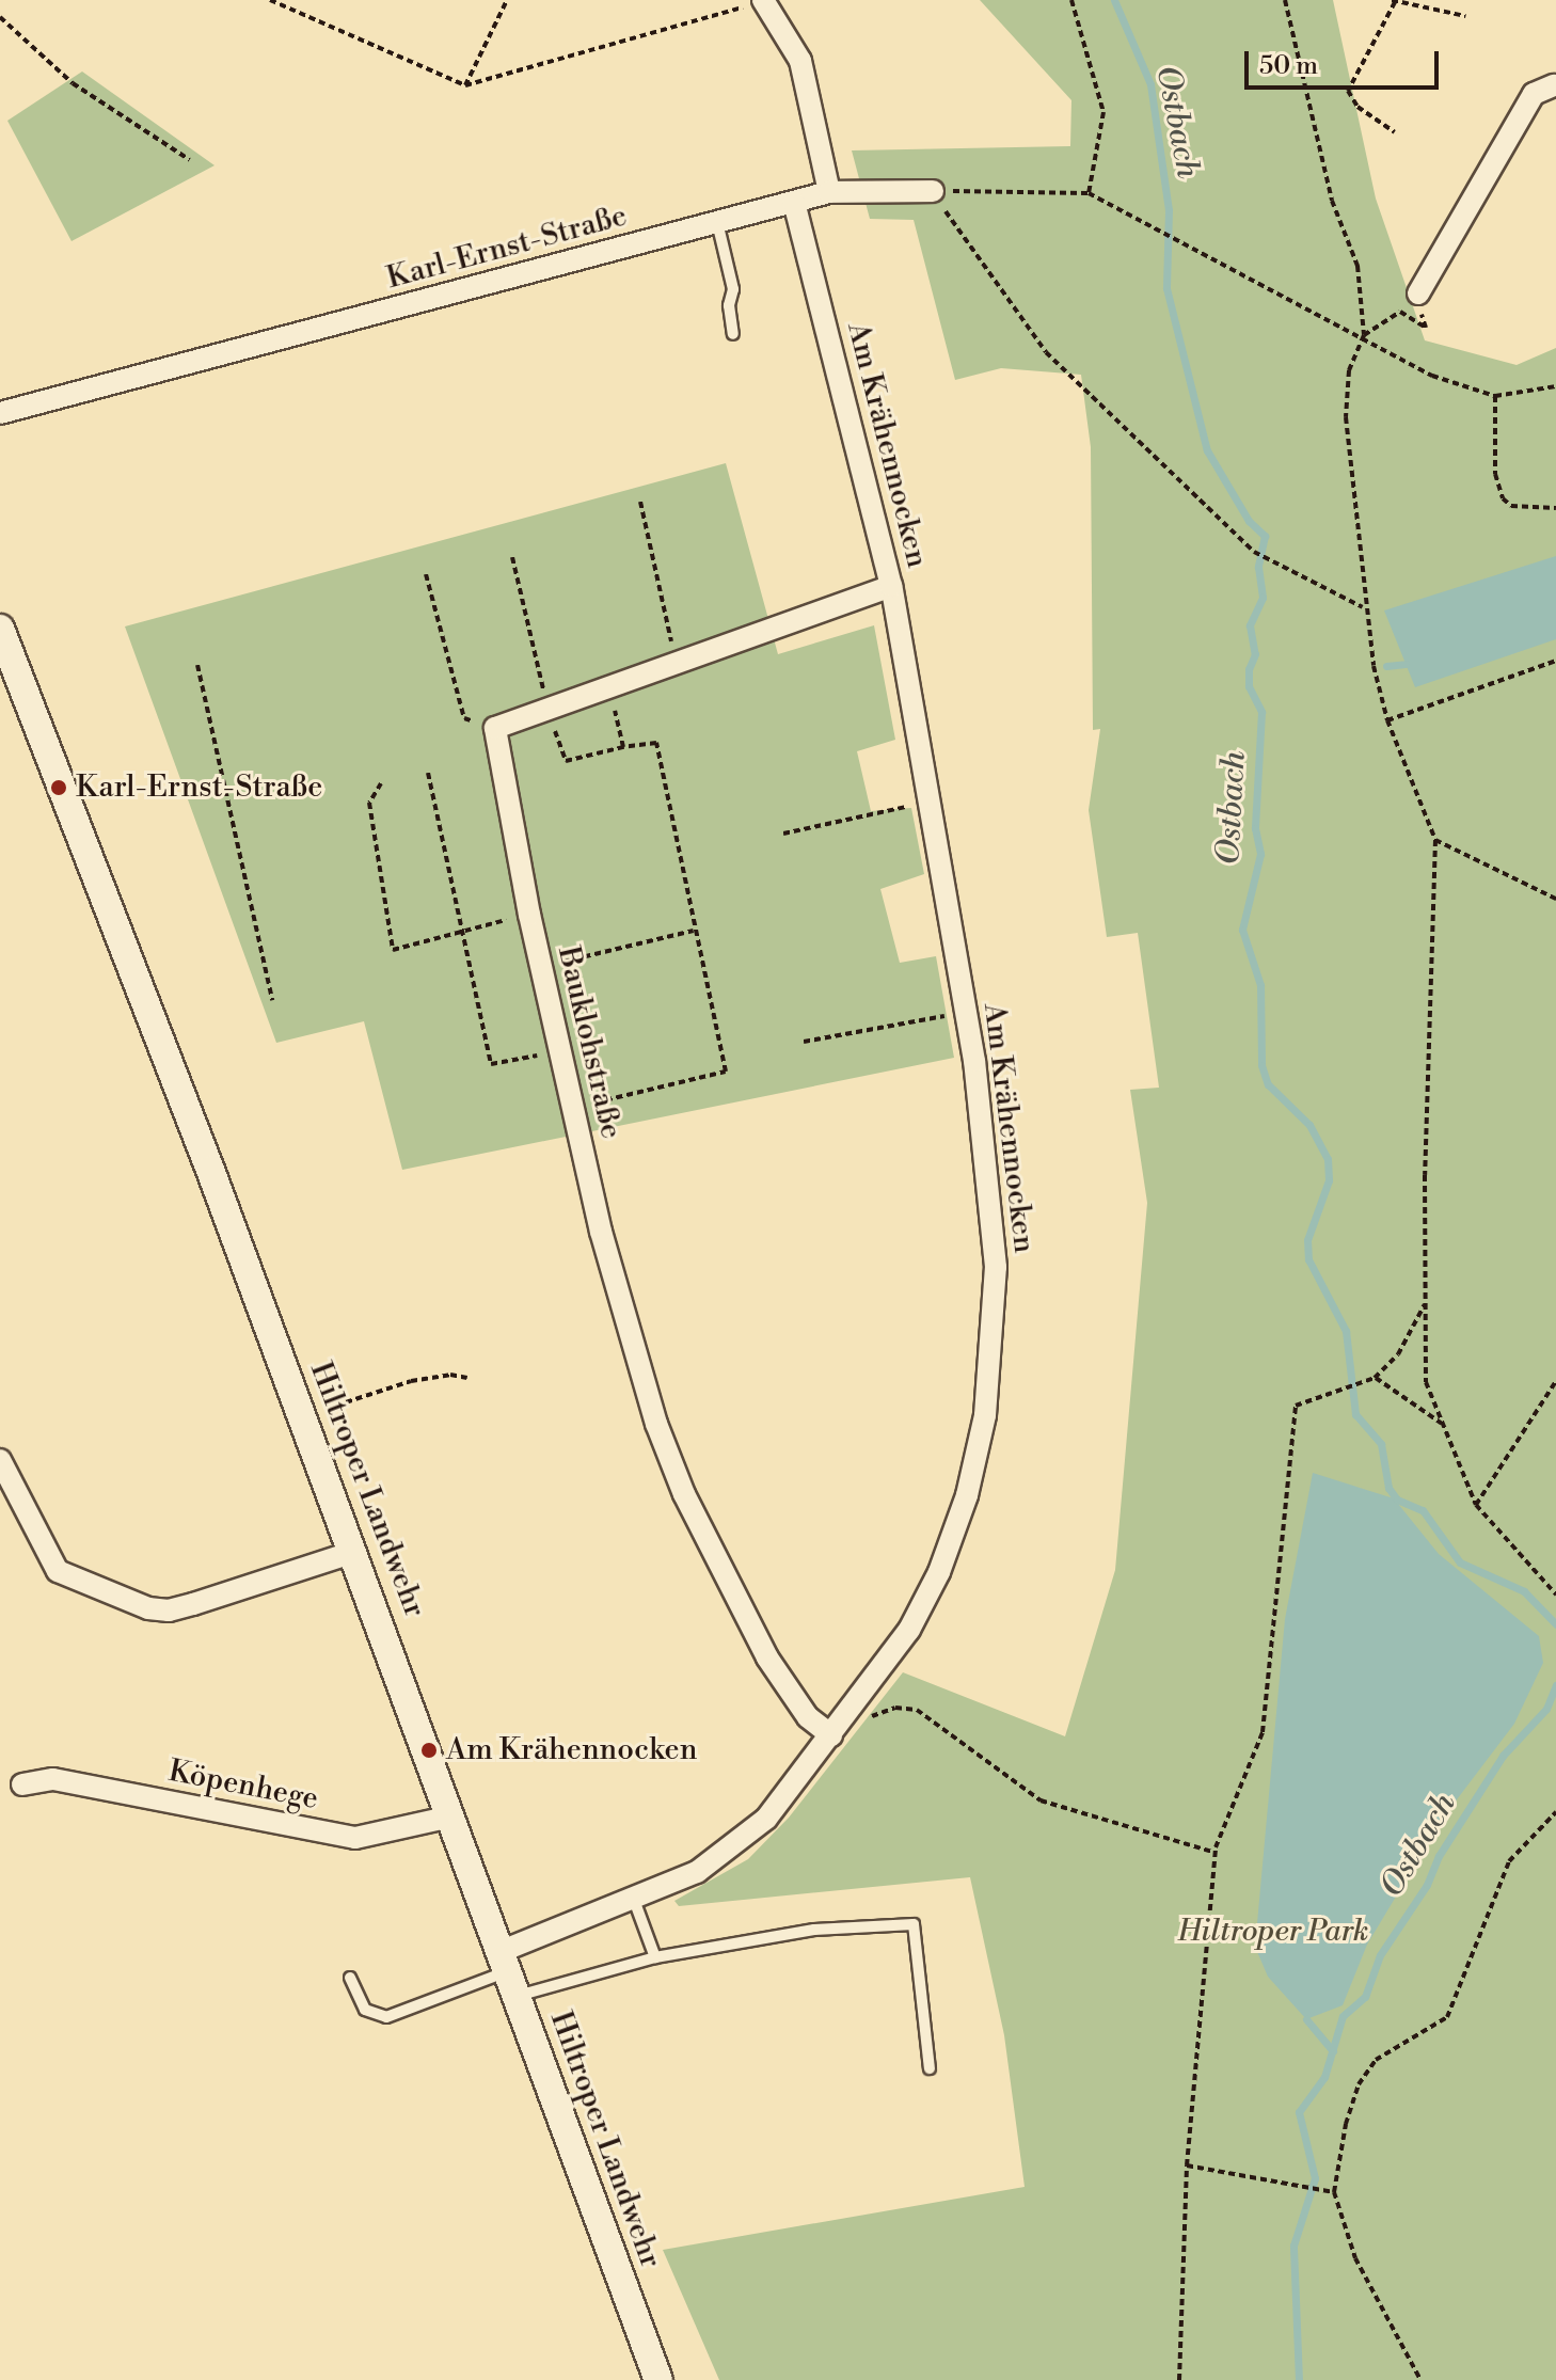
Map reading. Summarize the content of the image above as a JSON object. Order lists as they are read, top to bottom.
{
  "streets": {
    "street": [
      "Karl-Ernst-Straße",
      "Am Krähennocken",
      "Bauklohstraße",
      "Hiltroper Landwehr",
      "Köpenhege"
    ]
  },
  "crossings": [
    ["Karl-Ernst-Straße", "Am Krähennocken"],
    ["Am Krähennocken", "Bauklohstraße"],
    ["Am Krähennocken", "Hiltroper Landwehr"],
    ["Hiltroper Landwehr", "Köpenhege"]
  ],
  "water": ["Ostbach"],
  "parks": ["Hiltroper Park"],
  "places": ["Karl-Ernst-Straße", "Am Krähennocken"],
  "scale_bar": "50 m"
}
